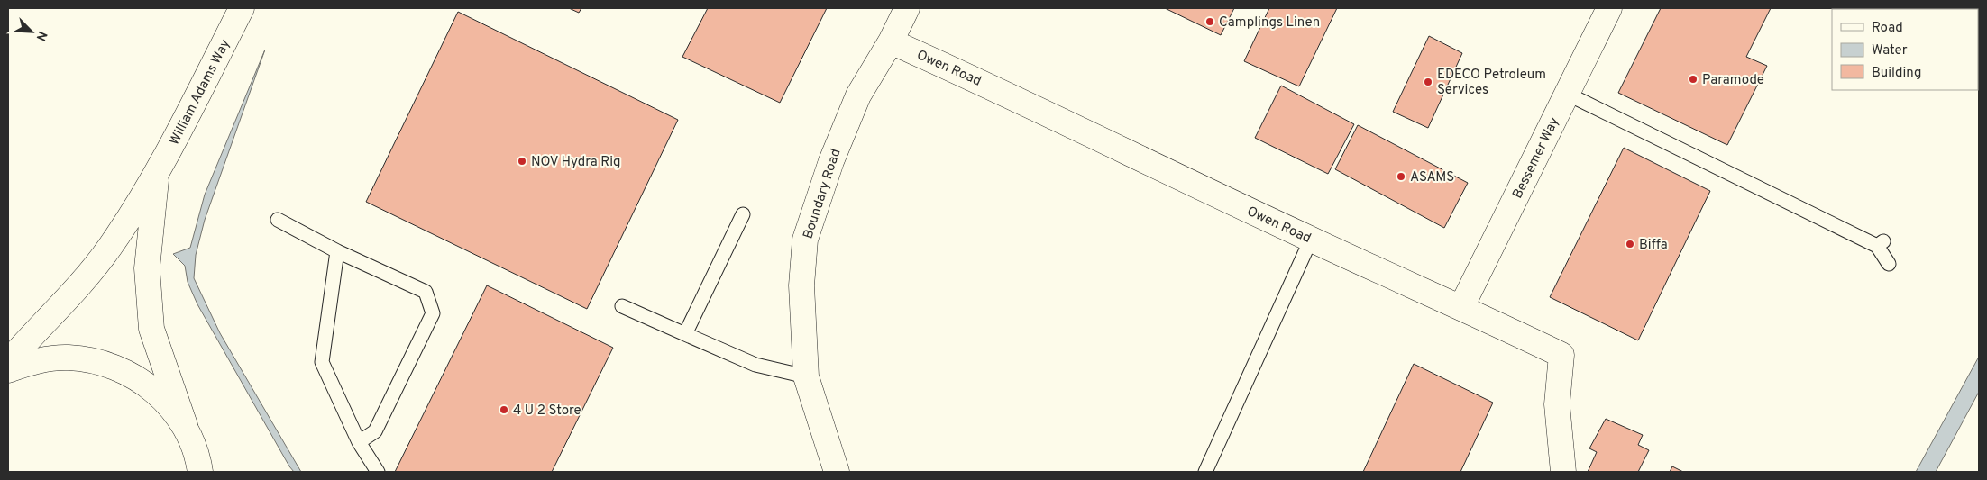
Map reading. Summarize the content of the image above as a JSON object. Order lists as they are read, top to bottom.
{
  "streets": {
    "main road": [
      "Owen Road",
      "William Adams Way",
      "Bessemer Way",
      "Boundary Road"
    ]
  },
  "crossings": [
    ["Owen Road", "Bessemer Way"],
    ["Owen Road", "Boundary Road"]
  ],
  "places": [
    "Camplings Linen",
    "Paramode",
    "EDECO Petroleum Services",
    "NOV Hydra Rig",
    "ASAMS",
    "Biffa",
    "4 U 2 Store"
  ],
  "legend": ["Road", "Water", "Building"],
  "north": "bottom right"
}
